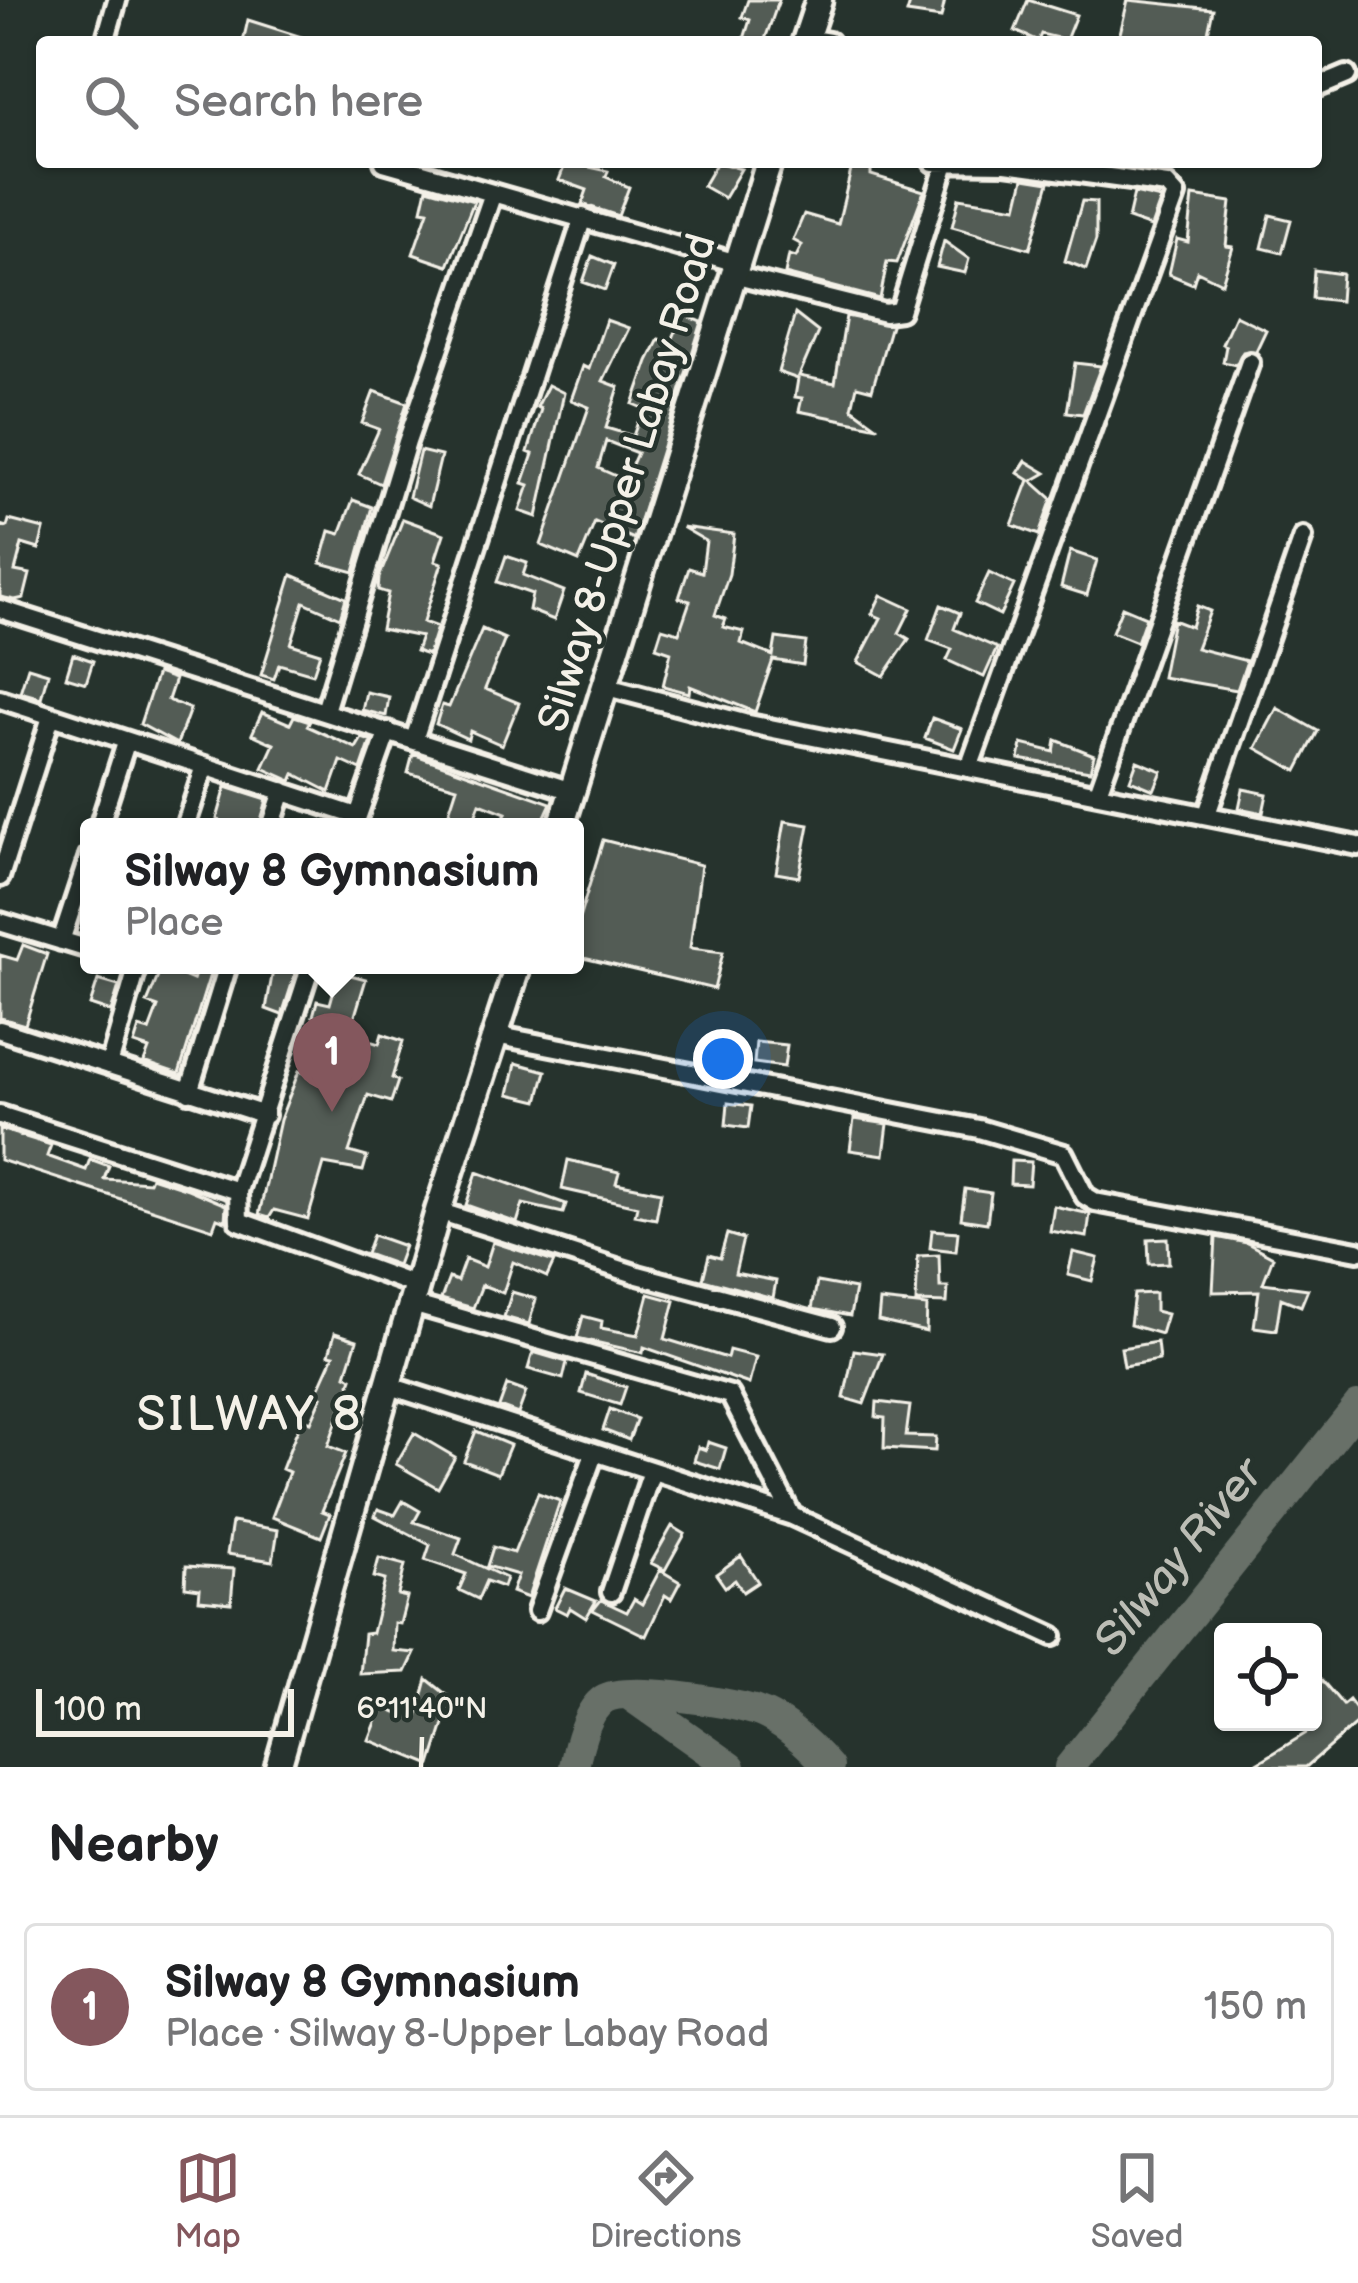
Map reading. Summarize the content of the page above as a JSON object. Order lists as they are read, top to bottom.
{
  "streets": {
    "main road": ["Silway 8-Upper Labay Road"]
  },
  "districts": ["SILWAY 8"],
  "water": ["Silway River"],
  "scale_bar": "100 m",
  "page": {
    "search": "Search here",
    "popup": ["Silway 8 Gymnasium", "Place"],
    "pins": "1",
    "scale": "100 m",
    "heading": "Nearby",
    "list": [
      {
        "mark": "1",
        "name": "Silway 8 Gymnasium",
        "note": "Place · Silway 8-Upper Labay Road",
        "value": "150 m"
      }
    ],
    "nav": ["Map", "Directions", "Saved"]
  },
  "coordinates": ["6°11'40\"N"]
}
